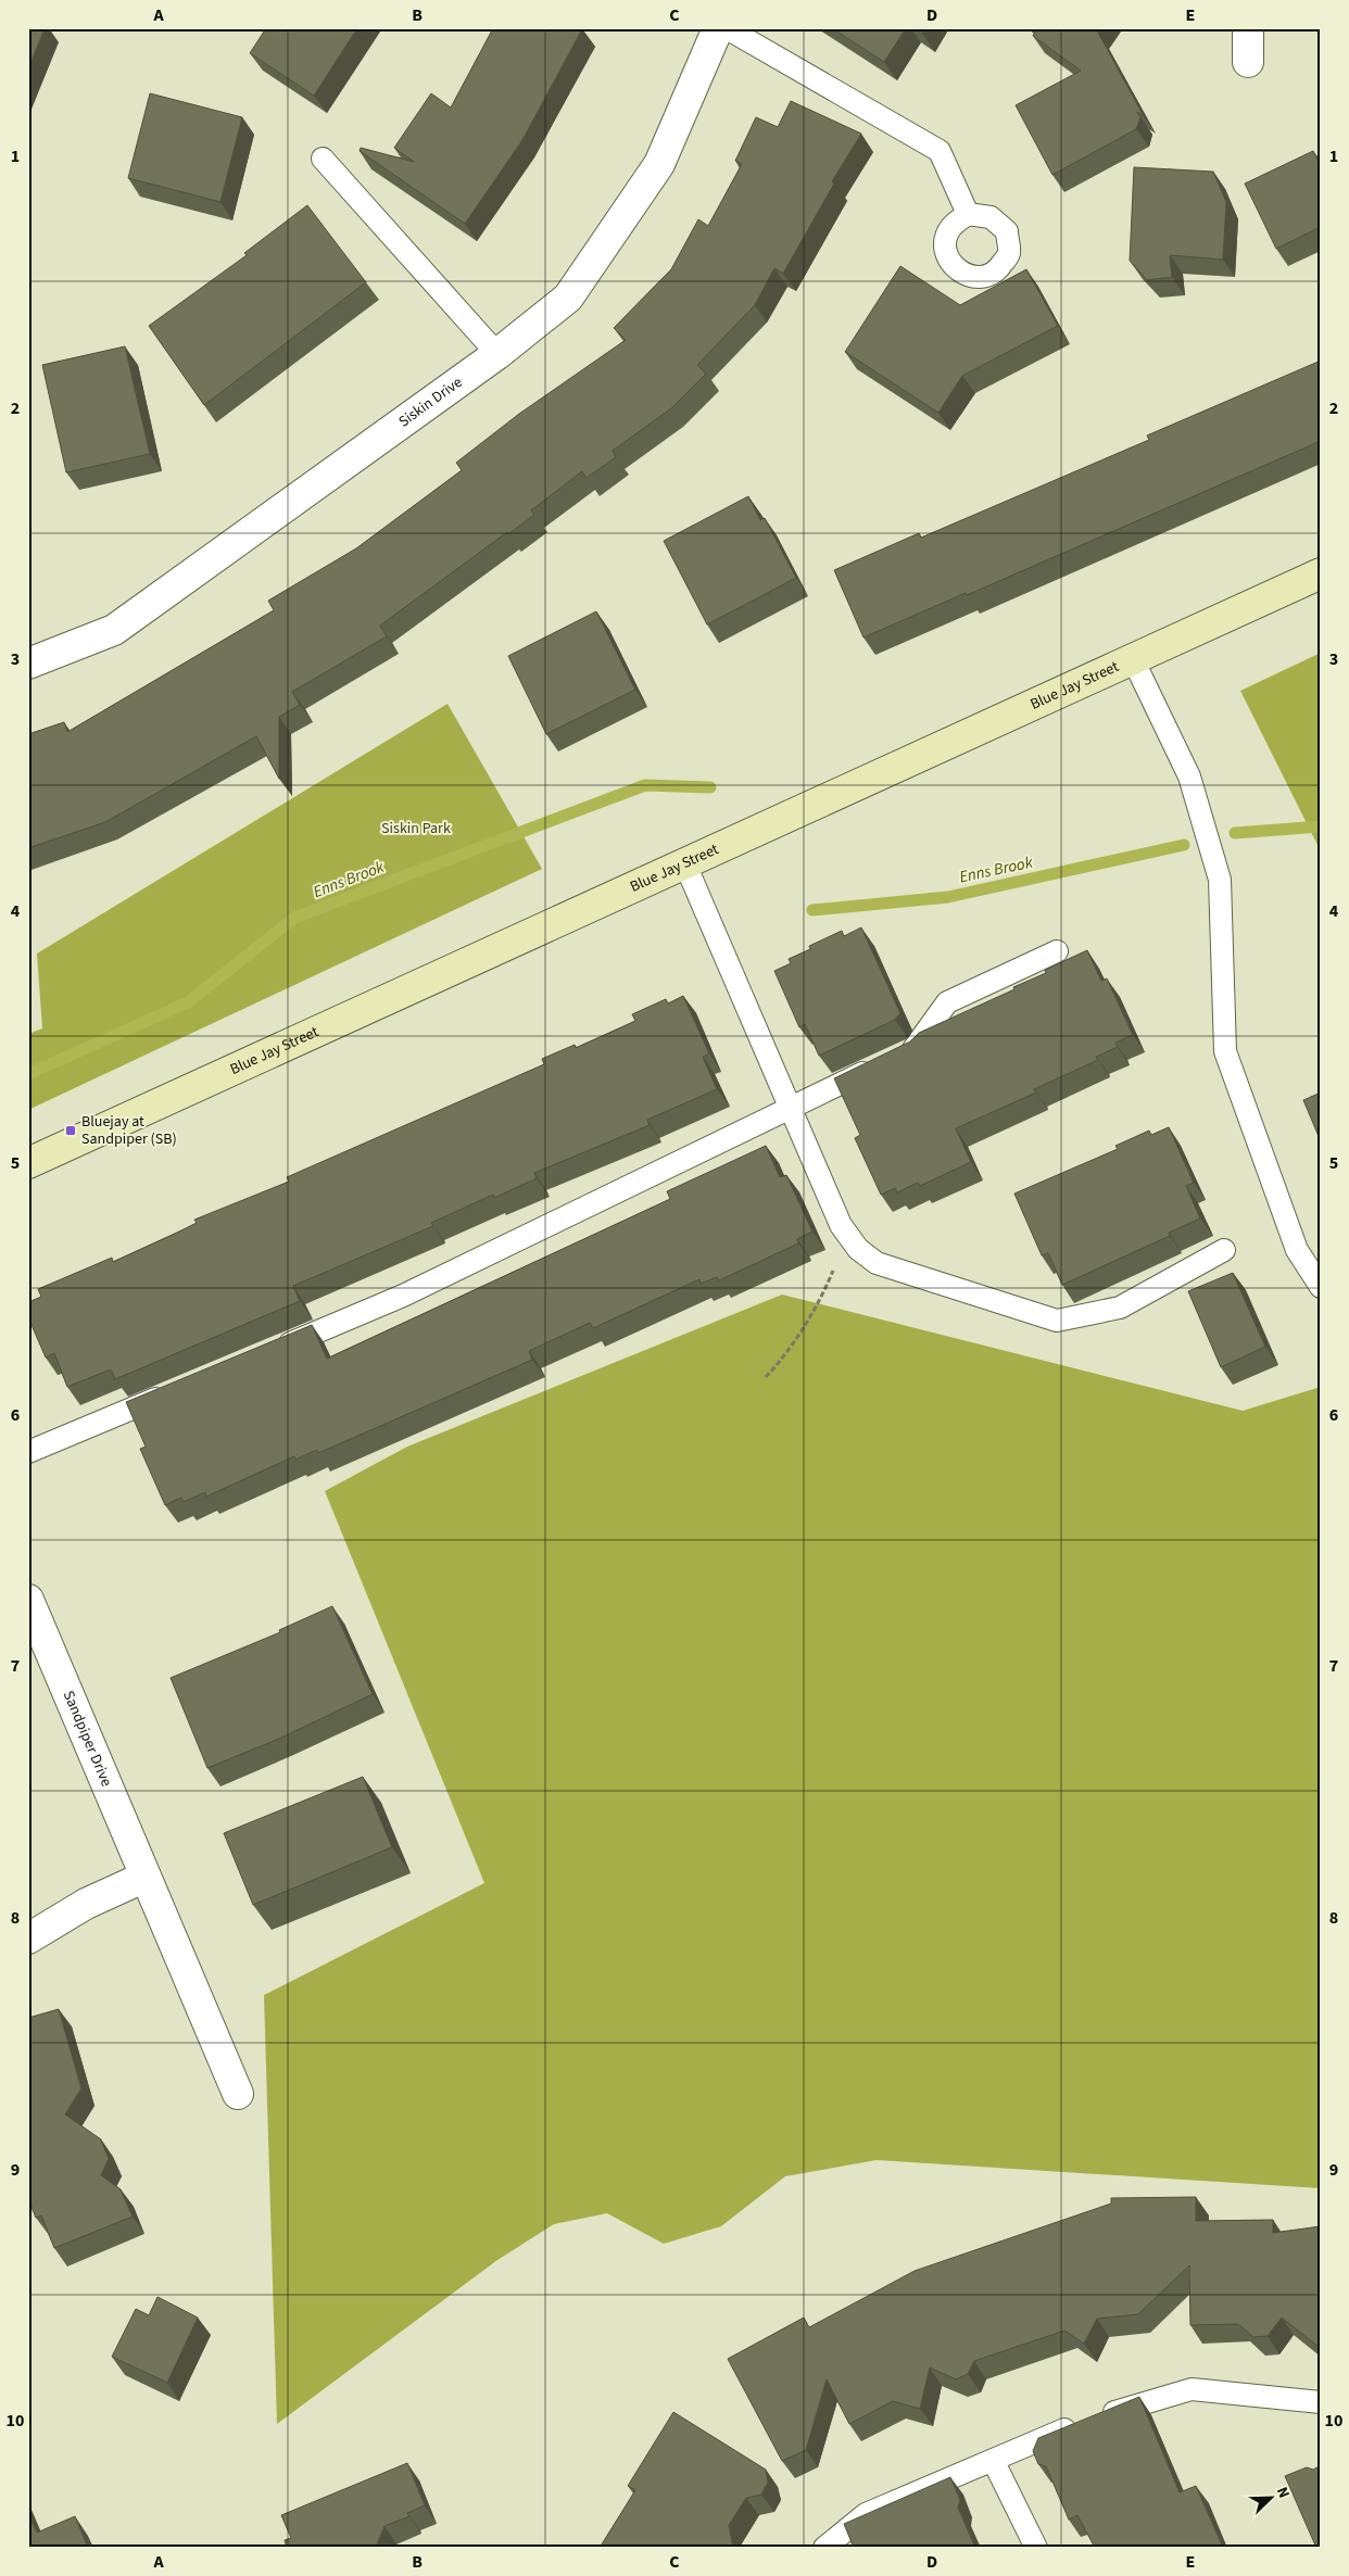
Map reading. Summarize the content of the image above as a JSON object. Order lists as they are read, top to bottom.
{
  "streets": {
    "street": ["Siskin Drive", "Blue Jay Street", "Sandpiper Drive"]
  },
  "water": ["Enns Brook"],
  "parks": ["Siskin Park"],
  "places": {
    "transit": ["Bluejay at Sandpiper (SB)"]
  },
  "north": "top right",
  "grid": {
    "columns": [
      "A",
      "B",
      "C",
      "D",
      "E"
    ],
    "rows": [
      "1",
      "2",
      "3",
      "4",
      "5",
      "6",
      "7",
      "8",
      "9",
      "10"
    ]
  }
}
